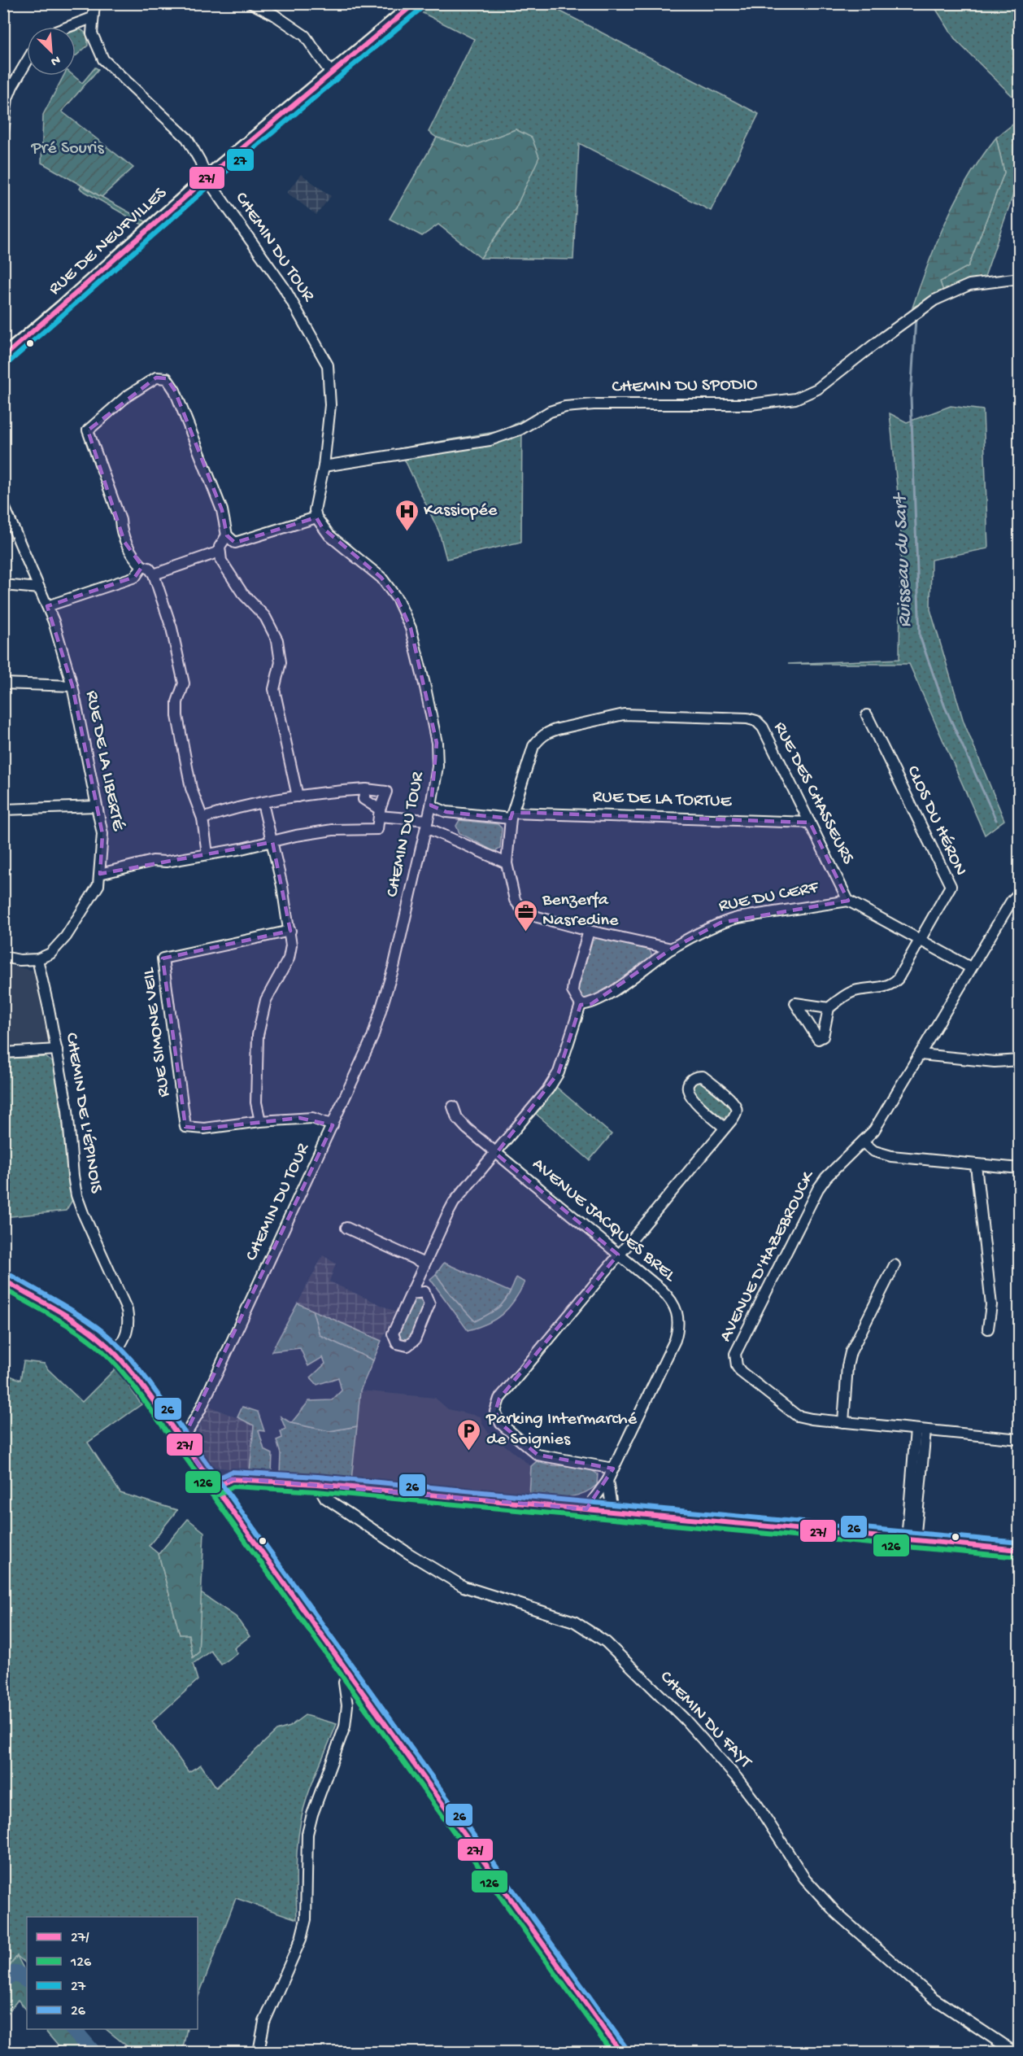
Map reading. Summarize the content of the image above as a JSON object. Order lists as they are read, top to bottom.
{
  "streets": {
    "main road": ["RUE DE NEUFVILLES"],
    "street": [
      "CHEMIN DU TOUR",
      "CHEMIN DU SPODIO",
      "RUE DE LA LIBERTÉ",
      "RUE DES CHASSEURS",
      "RUE DE LA TORTUE",
      "CLOS DU HÉRON",
      "RUE DU CERF",
      "RUE SIMONE VEIL",
      "CHEMIN DE L'ÉPINOIS",
      "AVENUE JACQUES BREL",
      "AVENUE D'HAZEBROUCK",
      "CHEMIN DU FAYT"
    ]
  },
  "crossings": [
    ["RUE DE NEUFVILLES", "CHEMIN DU TOUR"],
    ["CHEMIN DU TOUR", "CHEMIN DU SPODIO"],
    ["CHEMIN DU TOUR", "RUE DE LA TORTUE"],
    ["RUE DE LA LIBERTÉ", "CHEMIN DE L'ÉPINOIS"],
    ["RUE DES CHASSEURS", "RUE DE LA TORTUE"],
    ["RUE DES CHASSEURS", "RUE DU CERF"]
  ],
  "water": ["Ruisseau du Sart"],
  "parks": ["Pré Souris"],
  "places": {
    "hospital": ["Kassiopée"],
    "office": ["Benzerfa Nasredine"],
    "parking": ["Parking Intermarché de Soignies"]
  },
  "lines": [
    "transit line 27/",
    "transit line 27",
    "transit line 26",
    "transit line 126"
  ],
  "legend": [
    "27/",
    "126",
    "27",
    "26"
  ],
  "north": "bottom right"
}
